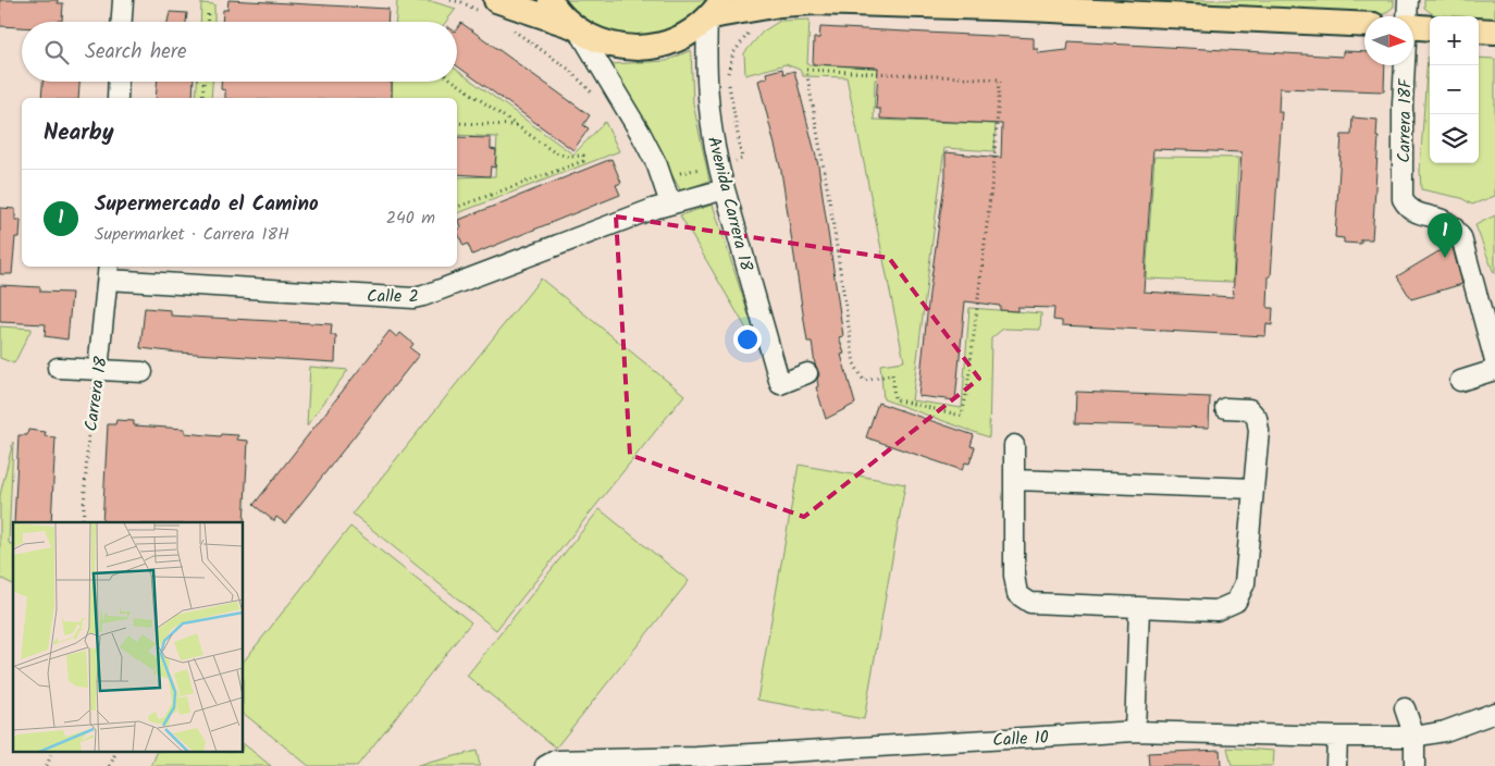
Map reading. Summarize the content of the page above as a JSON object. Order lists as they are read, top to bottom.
{
  "streets": {
    "street": [
      "Carrera 18F",
      "Avenida Carrera 18",
      "Calle 2",
      "Carrera 18",
      "Calle 10"
    ]
  },
  "crossings": [
    ["Avenida Carrera 18", "Calle 2"],
    ["Calle 2", "Carrera 18"]
  ],
  "north": "right",
  "page": {
    "map_buttons": ["+", "−"],
    "search": "Search here",
    "heading": "Nearby",
    "list": [
      {
        "mark": "1",
        "name": "Supermercado el Camino",
        "note": "Supermarket · Carrera 18H",
        "value": "240 m"
      }
    ],
    "pins": "1"
  }
}
